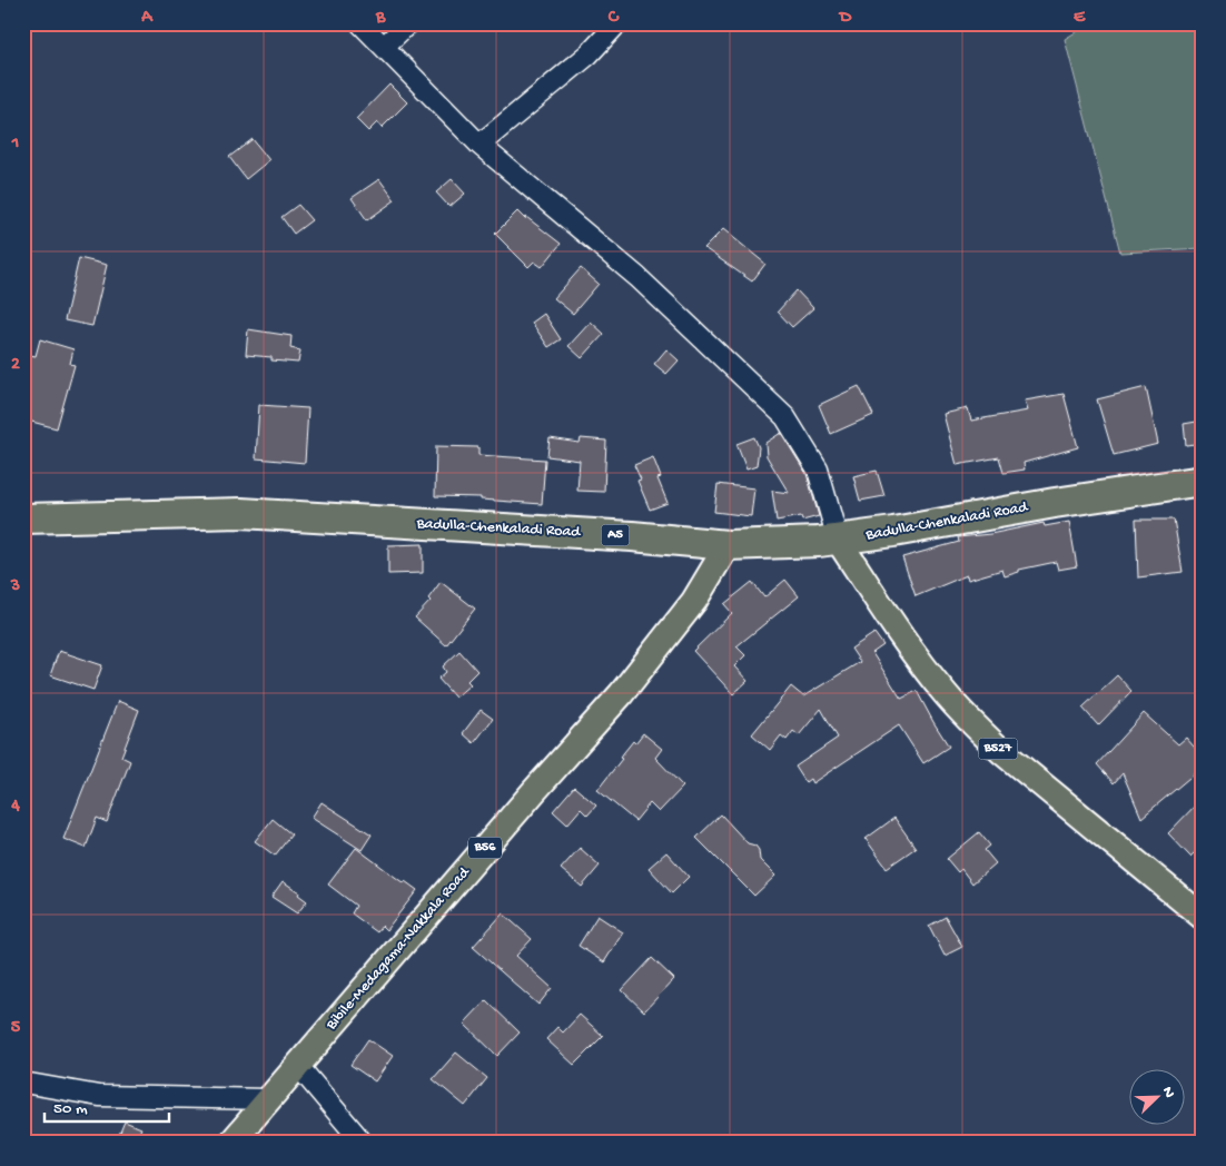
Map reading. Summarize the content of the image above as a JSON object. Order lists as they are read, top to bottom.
{
  "streets": {
    "highway": ["Badulla-Chenkaladi Road", "A5"],
    "main road": ["B527", "B56", "Bibile-Medagama-Nakkala Road"]
  },
  "crossings": [
    ["Badulla-Chenkaladi Road", "B527"],
    ["Badulla-Chenkaladi Road", "Bibile-Medagama-Nakkala Road"]
  ],
  "scale_bar": "50 m",
  "north": "top right",
  "grid": {
    "columns": [
      "A",
      "B",
      "C",
      "D",
      "E"
    ],
    "rows": [
      "1",
      "2",
      "3",
      "4",
      "5"
    ]
  }
}
